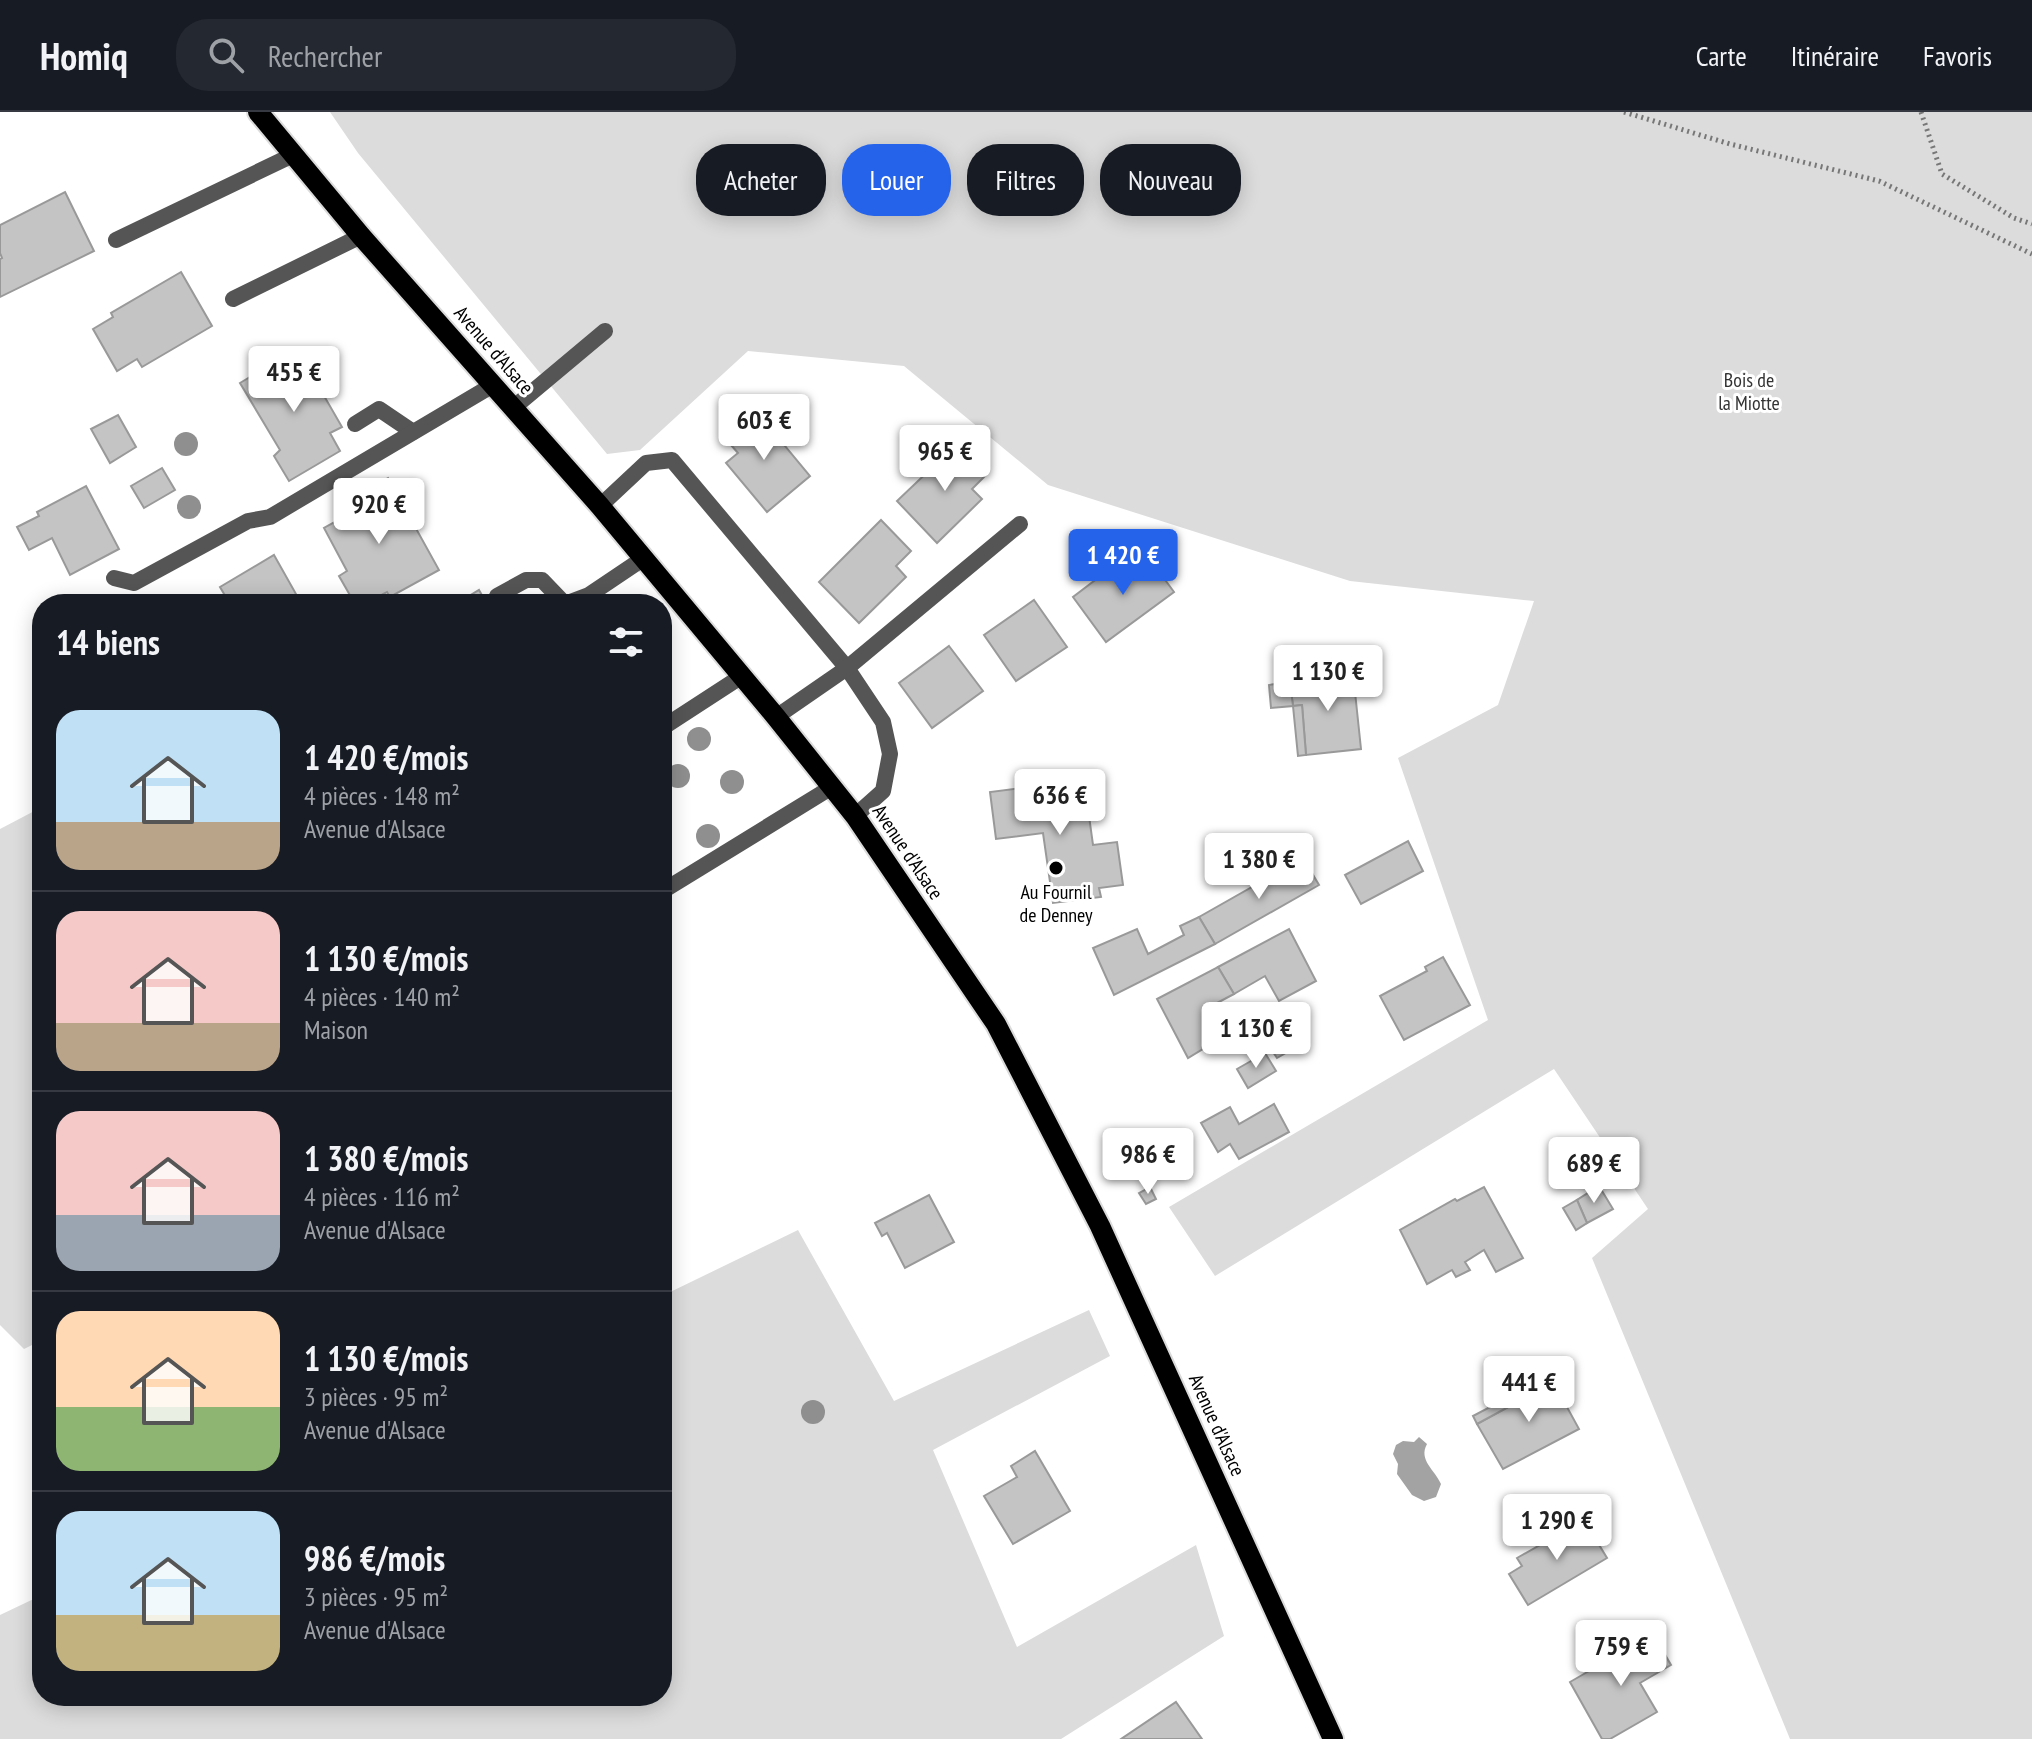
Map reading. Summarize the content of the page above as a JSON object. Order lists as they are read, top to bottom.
{
  "streets": {
    "main road": ["Avenue d'Alsace"]
  },
  "parks": ["Bois de la Miotte"],
  "places": ["Au Fournil de Denney"],
  "page": {
    "header": "Homiq",
    "search": "Rechercher",
    "nav": ["Carte", "Itinéraire", "Favoris"],
    "chip": [
      "Acheter",
      "Louer",
      "Filtres",
      "Nouveau"
    ],
    "price": [
      "455 €",
      "603 €",
      "965 €",
      "920 €",
      "1 420 €",
      "1 130 €",
      "636 €",
      "1 380 €",
      "1 130 €",
      "986 €",
      "689 €",
      "441 €",
      "1 290 €",
      "759 €"
    ],
    "heading": "14 biens",
    "list": [
      {
        "name": "1 420 €/mois",
        "note": "4 pièces · 148 m² · Avenue d'Alsace"
      },
      {
        "name": "1 130 €/mois",
        "note": "4 pièces · 140 m² · Maison"
      },
      {
        "name": "1 380 €/mois",
        "note": "4 pièces · 116 m² · Avenue d'Alsace"
      },
      {
        "name": "1 130 €/mois",
        "note": "3 pièces · 95 m² · Avenue d'Alsace"
      },
      {
        "name": "986 €/mois",
        "note": "3 pièces · 95 m² · Avenue d'Alsace"
      }
    ]
  }
}
